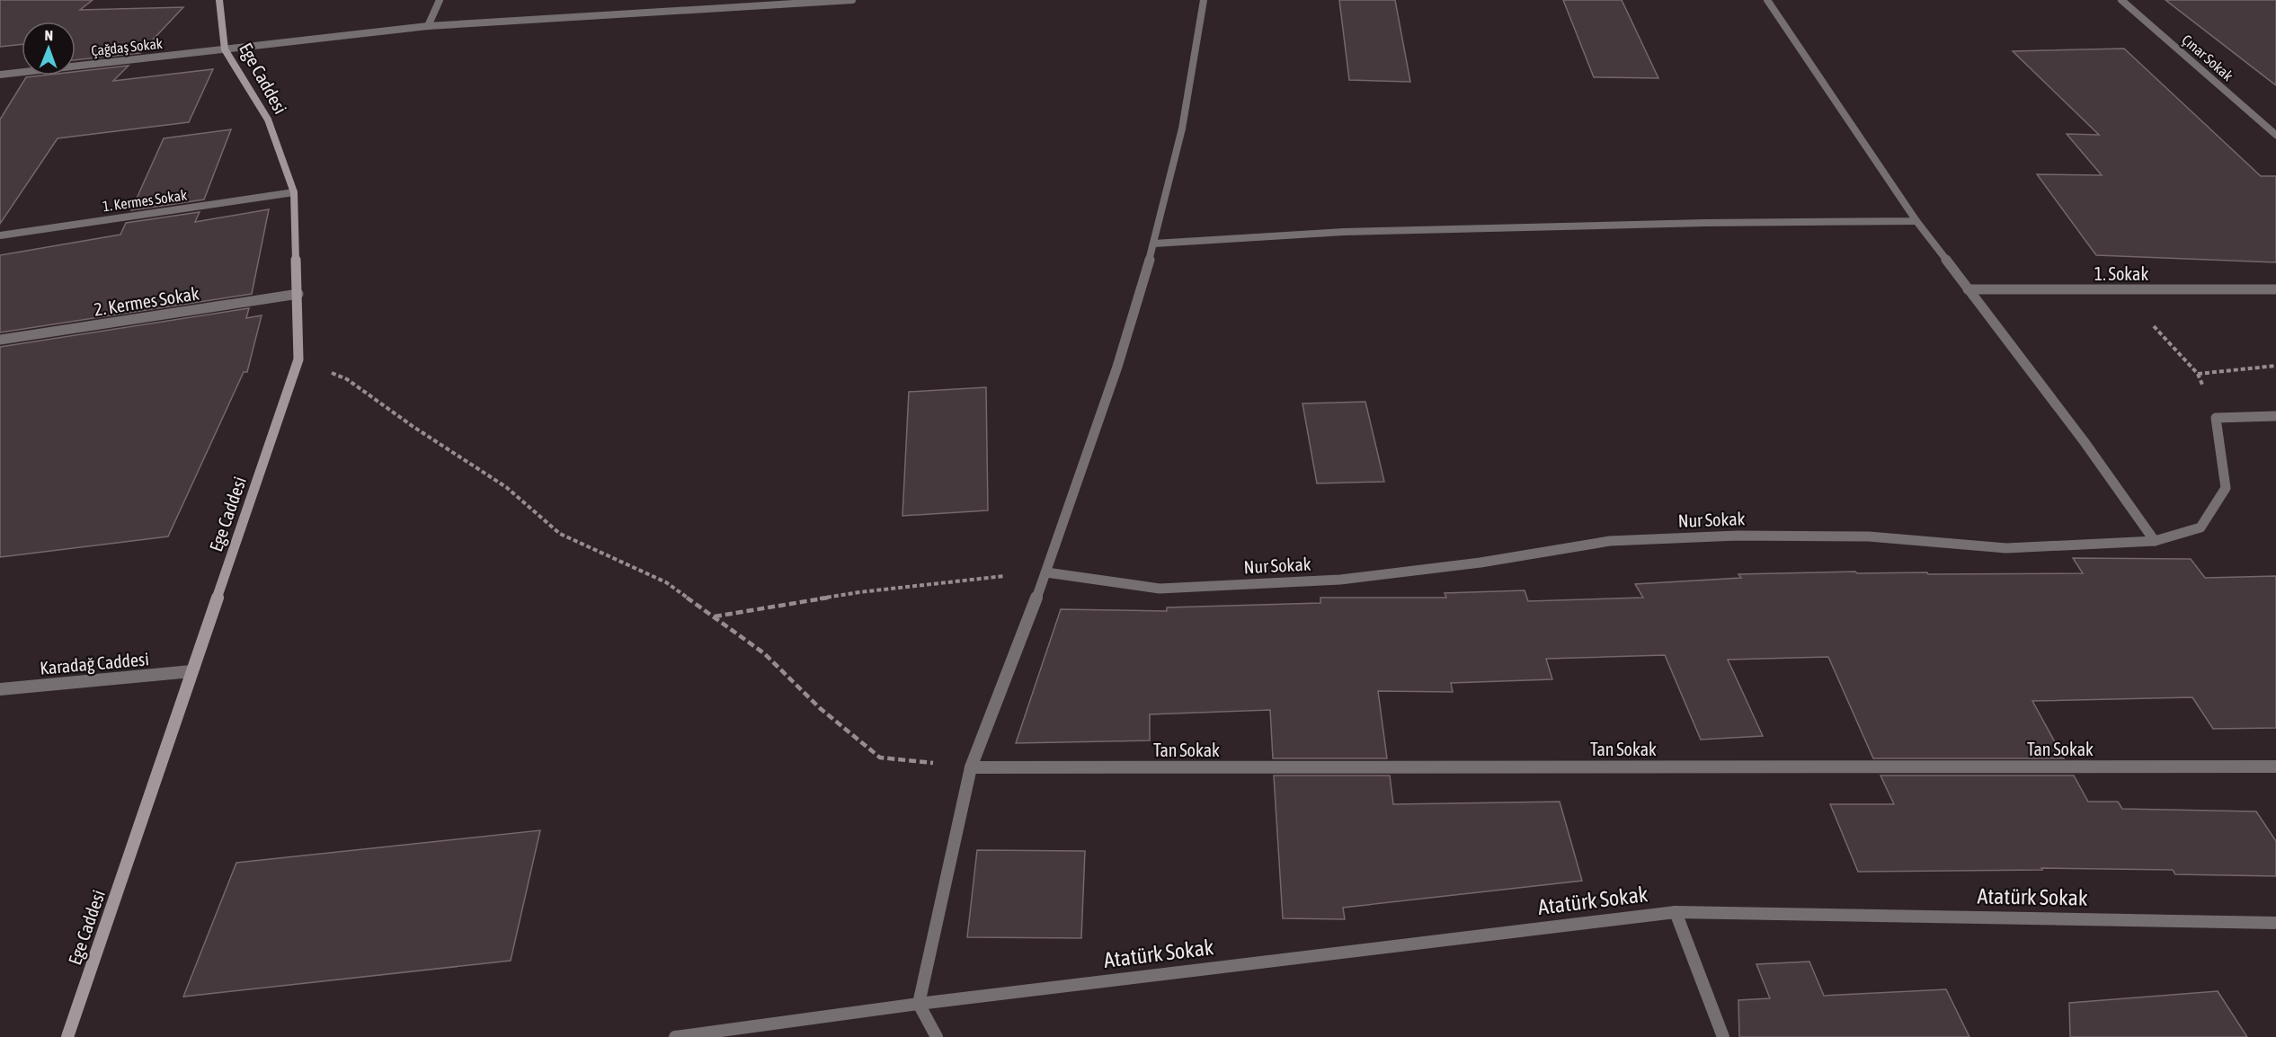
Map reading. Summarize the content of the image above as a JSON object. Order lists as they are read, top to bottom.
{
  "streets": {
    "street": [
      "Çağdaş Sokak",
      "Çınar Sokak",
      "Ege Caddesi",
      "1. Kermes Sokak",
      "1. Sokak",
      "2. Kermes Sokak",
      "Nur Sokak",
      "Karadağ Caddesi",
      "Tan Sokak",
      "Atatürk Sokak"
    ]
  },
  "crossings": [
    ["Çağdaş Sokak", "Ege Caddesi"],
    ["Ege Caddesi", "1. Kermes Sokak"],
    ["Ege Caddesi", "2. Kermes Sokak"],
    ["Ege Caddesi", "Karadağ Caddesi"]
  ],
  "north": "top"
}
